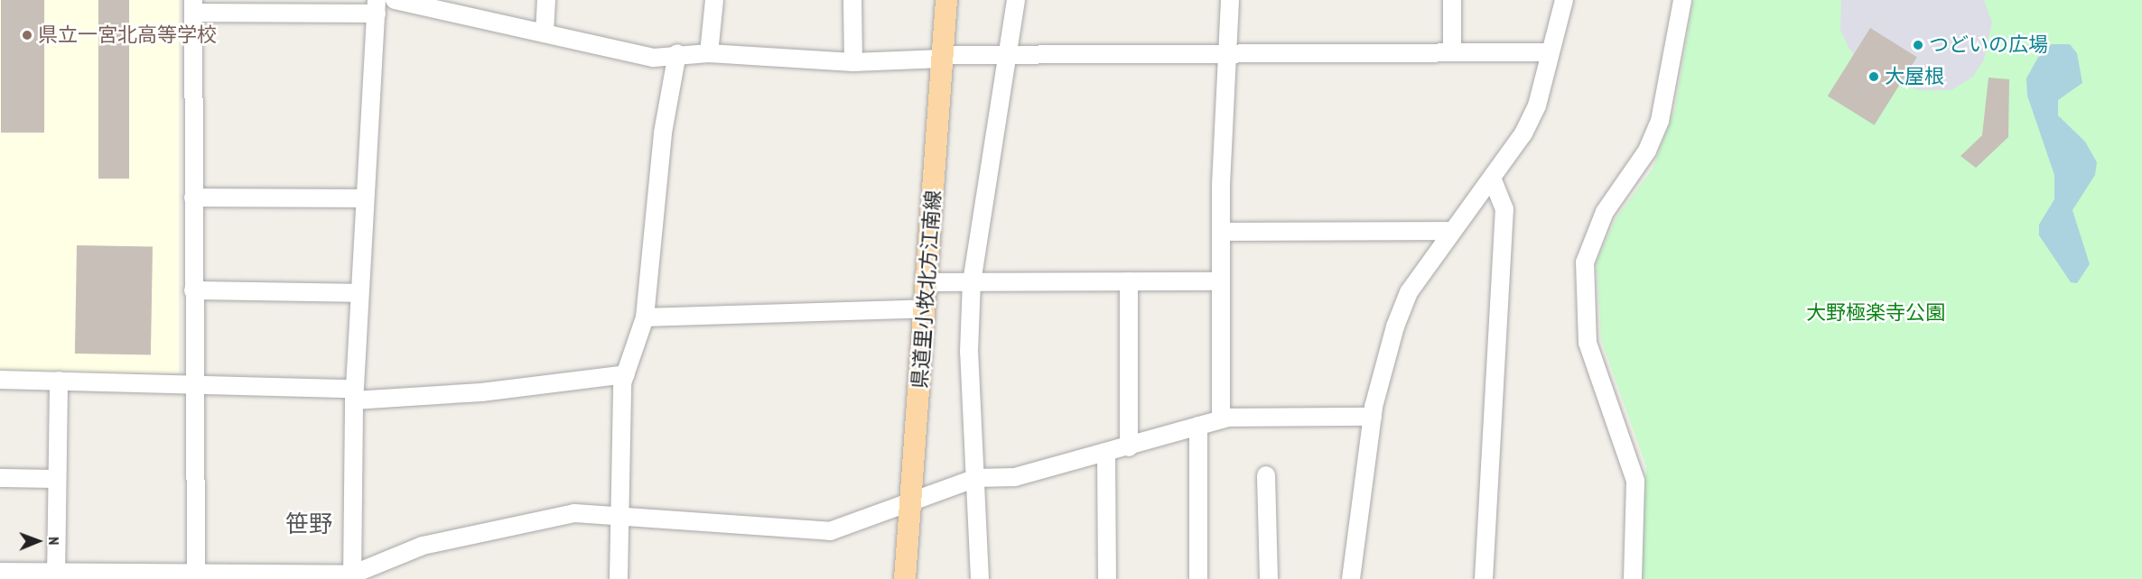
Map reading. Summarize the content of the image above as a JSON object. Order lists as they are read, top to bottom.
{
  "streets": {
    "main road": ["県道里小牧北方江南線"]
  },
  "districts": ["笹野"],
  "parks": ["大野極楽寺公園"],
  "places": ["県立一宮北高等学校", "つどいの広場", "大屋根"],
  "north": "right"
}
